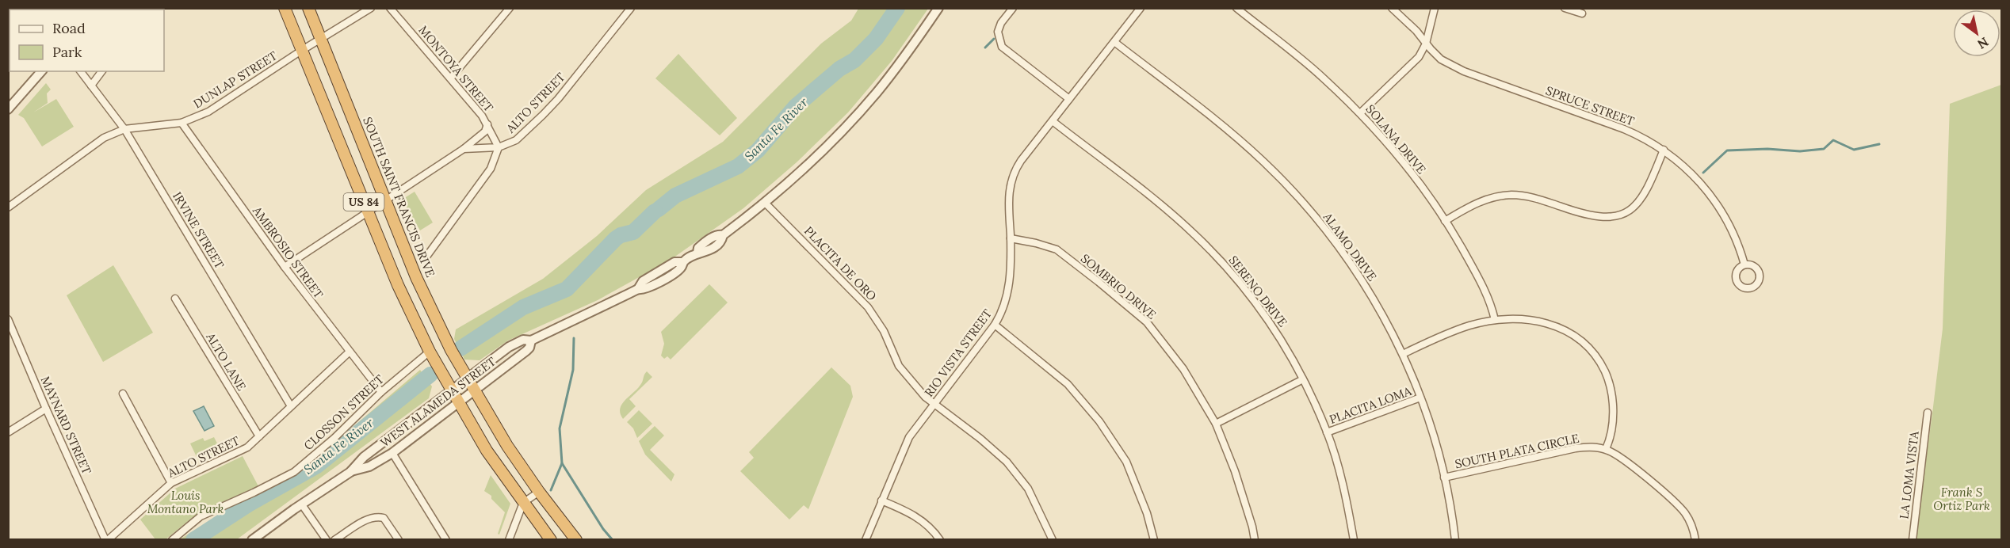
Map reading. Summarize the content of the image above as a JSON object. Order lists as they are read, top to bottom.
{
  "streets": {
    "highway": ["SOUTH SAINT FRANCIS DRIVE", "US 84"],
    "street": [
      "MONTOYA STREET",
      "DUNLAP STREET",
      "ALTO STREET",
      "SPRUCE STREET",
      "SOLANA DRIVE",
      "IRVINE STREET",
      "ALAMO DRIVE",
      "AMBROSIO STREET",
      "PLACITA DE ORO",
      "SOMBRIO DRIVE",
      "SERENO DRIVE",
      "RIO VISTA STREET",
      "ALTO LANE",
      "WEST ALAMEDA STREET",
      "PLACITA LOMA",
      "CLOSSON STREET",
      "MAYNARD STREET",
      "SOUTH PLATA CIRCLE",
      "LA LOMA VISTA"
    ]
  },
  "crossings": [
    ["MONTOYA STREET", "ALTO STREET"],
    ["DUNLAP STREET", "SOUTH SAINT FRANCIS DRIVE"],
    ["DUNLAP STREET", "US 84"],
    ["DUNLAP STREET", "IRVINE STREET"],
    ["DUNLAP STREET", "AMBROSIO STREET"],
    ["ALTO STREET", "IRVINE STREET"],
    ["ALTO STREET", "AMBROSIO STREET"],
    ["ALTO STREET", "ALTO LANE"],
    ["ALTO STREET", "MAYNARD STREET"],
    ["SOUTH SAINT FRANCIS DRIVE", "US 84"],
    ["SOUTH SAINT FRANCIS DRIVE", "WEST ALAMEDA STREET"],
    ["US 84", "WEST ALAMEDA STREET"],
    ["US 84", "CLOSSON STREET"],
    ["ALAMO DRIVE", "RIO VISTA STREET"],
    ["ALAMO DRIVE", "PLACITA LOMA"],
    ["ALAMO DRIVE", "SOUTH PLATA CIRCLE"],
    ["AMBROSIO STREET", "CLOSSON STREET"],
    ["PLACITA DE ORO", "RIO VISTA STREET"],
    ["PLACITA DE ORO", "WEST ALAMEDA STREET"],
    ["SOMBRIO DRIVE", "RIO VISTA STREET"],
    ["SERENO DRIVE", "RIO VISTA STREET"],
    ["SERENO DRIVE", "PLACITA LOMA"]
  ],
  "water": ["Santa Fe River"],
  "parks": ["Frank S Ortiz Park", "Louis Montano Park"],
  "legend": ["Road", "Park"],
  "north": "bottom right"
}
